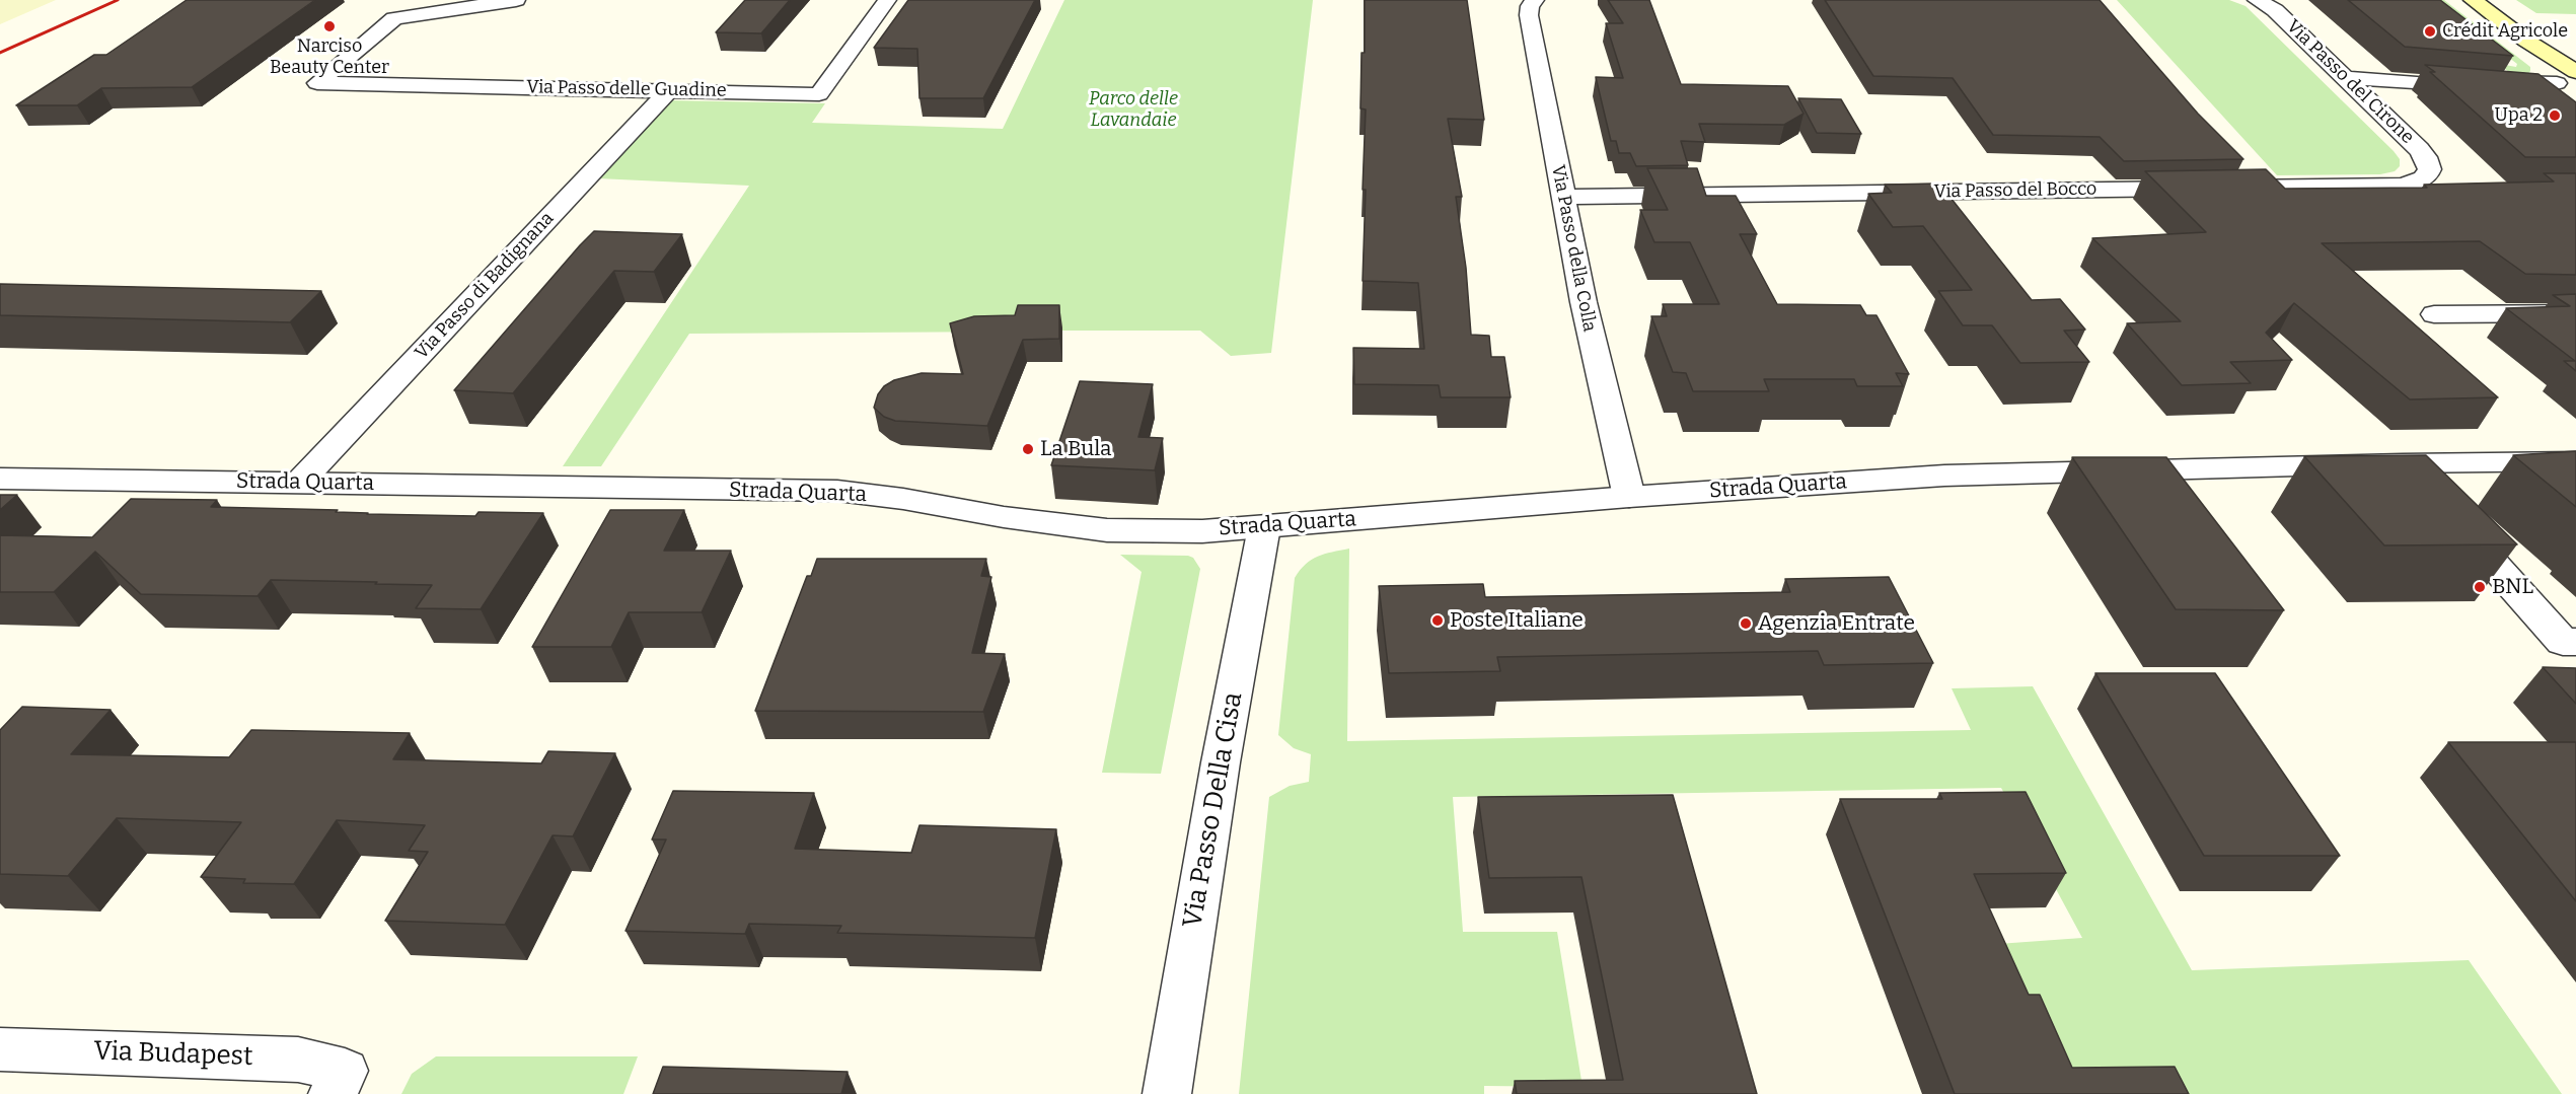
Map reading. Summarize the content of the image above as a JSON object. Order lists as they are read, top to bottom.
{
  "streets": {
    "street": [
      "Via Passo del Cirone",
      "Via Passo delle Guadine",
      "Via Passo del Bocco",
      "Via Passo della Colla",
      "Via Passo di Badignana",
      "Strada Quarta",
      "Via Passo Della Cisa",
      "Via Budapest"
    ]
  },
  "crossings": [
    ["Via Passo del Cirone", "Via Passo del Bocco"],
    ["Via Passo delle Guadine", "Via Passo di Badignana"],
    ["Via Passo del Bocco", "Via Passo della Colla"],
    ["Via Passo della Colla", "Strada Quarta"],
    ["Via Passo di Badignana", "Strada Quarta"],
    ["Strada Quarta", "Via Passo Della Cisa"]
  ],
  "parks": ["Parco delle Lavandaie"],
  "places": [
    "Narciso Beauty Center",
    "Crédit Agricole",
    "Upa 2",
    "La Bula",
    "BNL",
    "Poste Italiane",
    "Agenzia Entrate"
  ]
}
